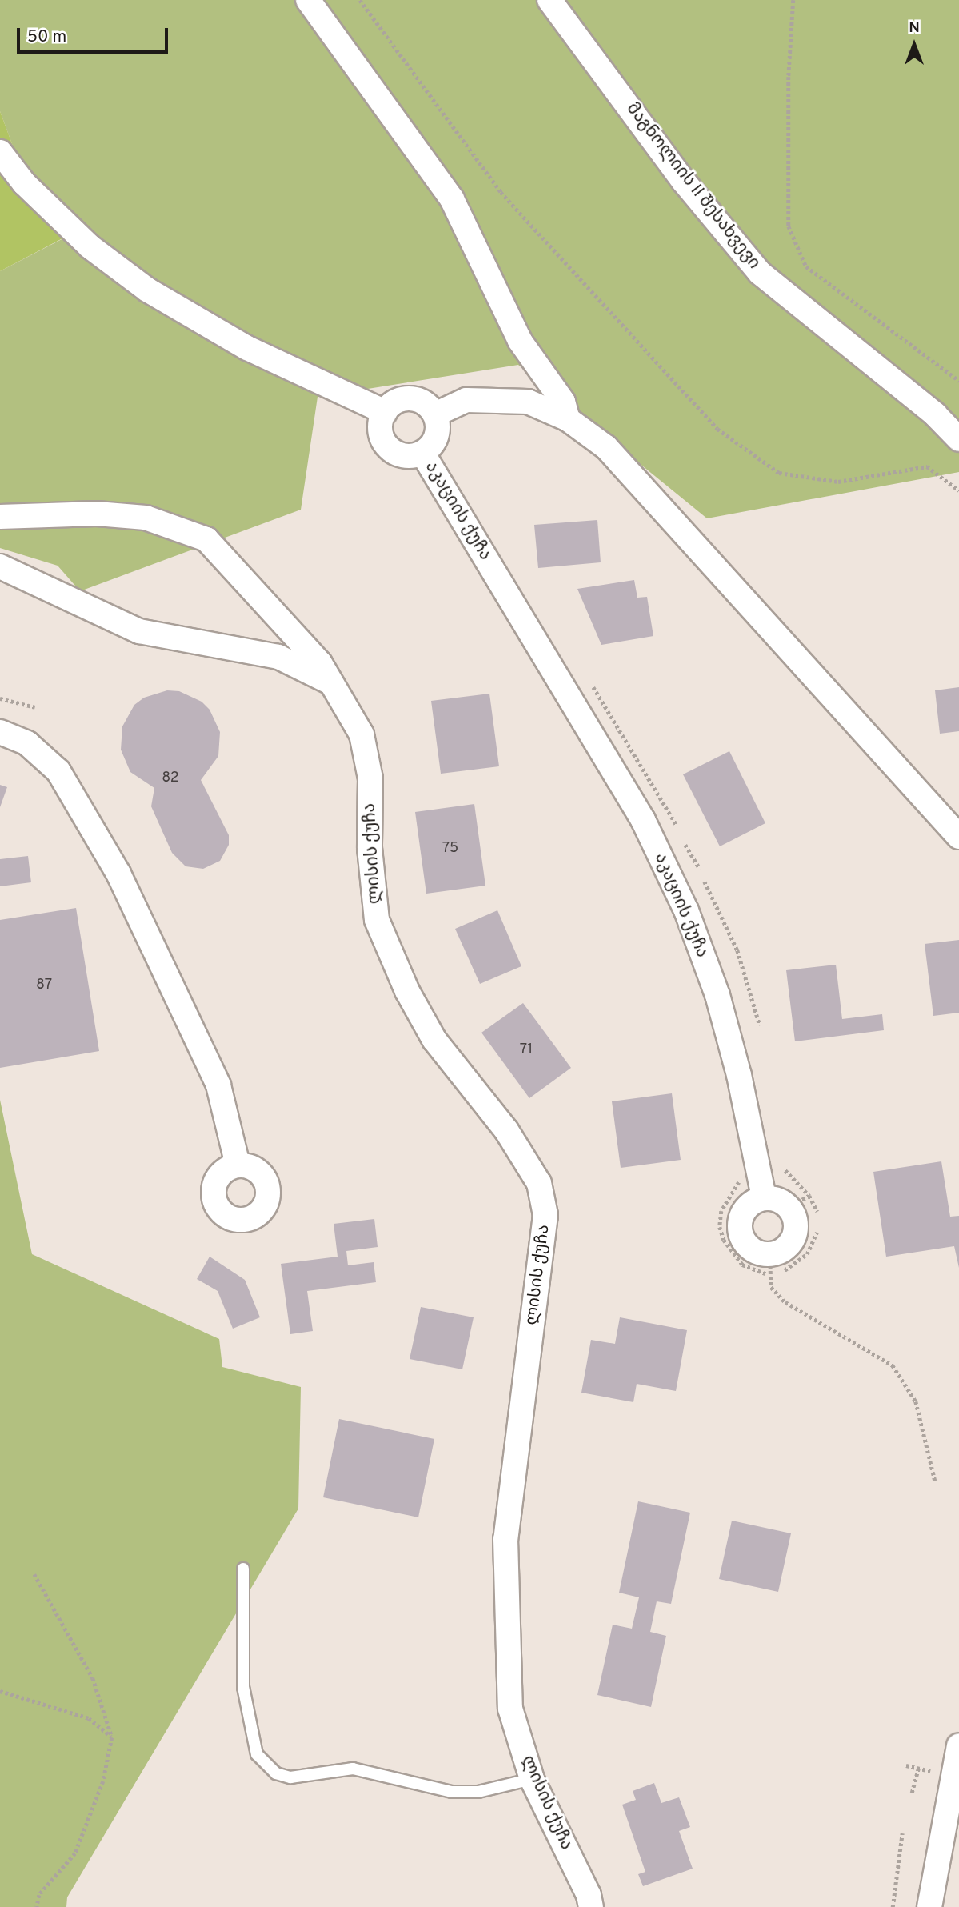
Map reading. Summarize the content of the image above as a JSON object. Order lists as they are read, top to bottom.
{
  "streets": {
    "street": ["მაგნოლიის II შესახვევი", "აკაციის ქუჩა", "ლისის ქუჩა"]
  },
  "house_numbers": [
    "82",
    "75",
    "87",
    "71"
  ],
  "scale_bar": "50 m",
  "north": "top"
}
